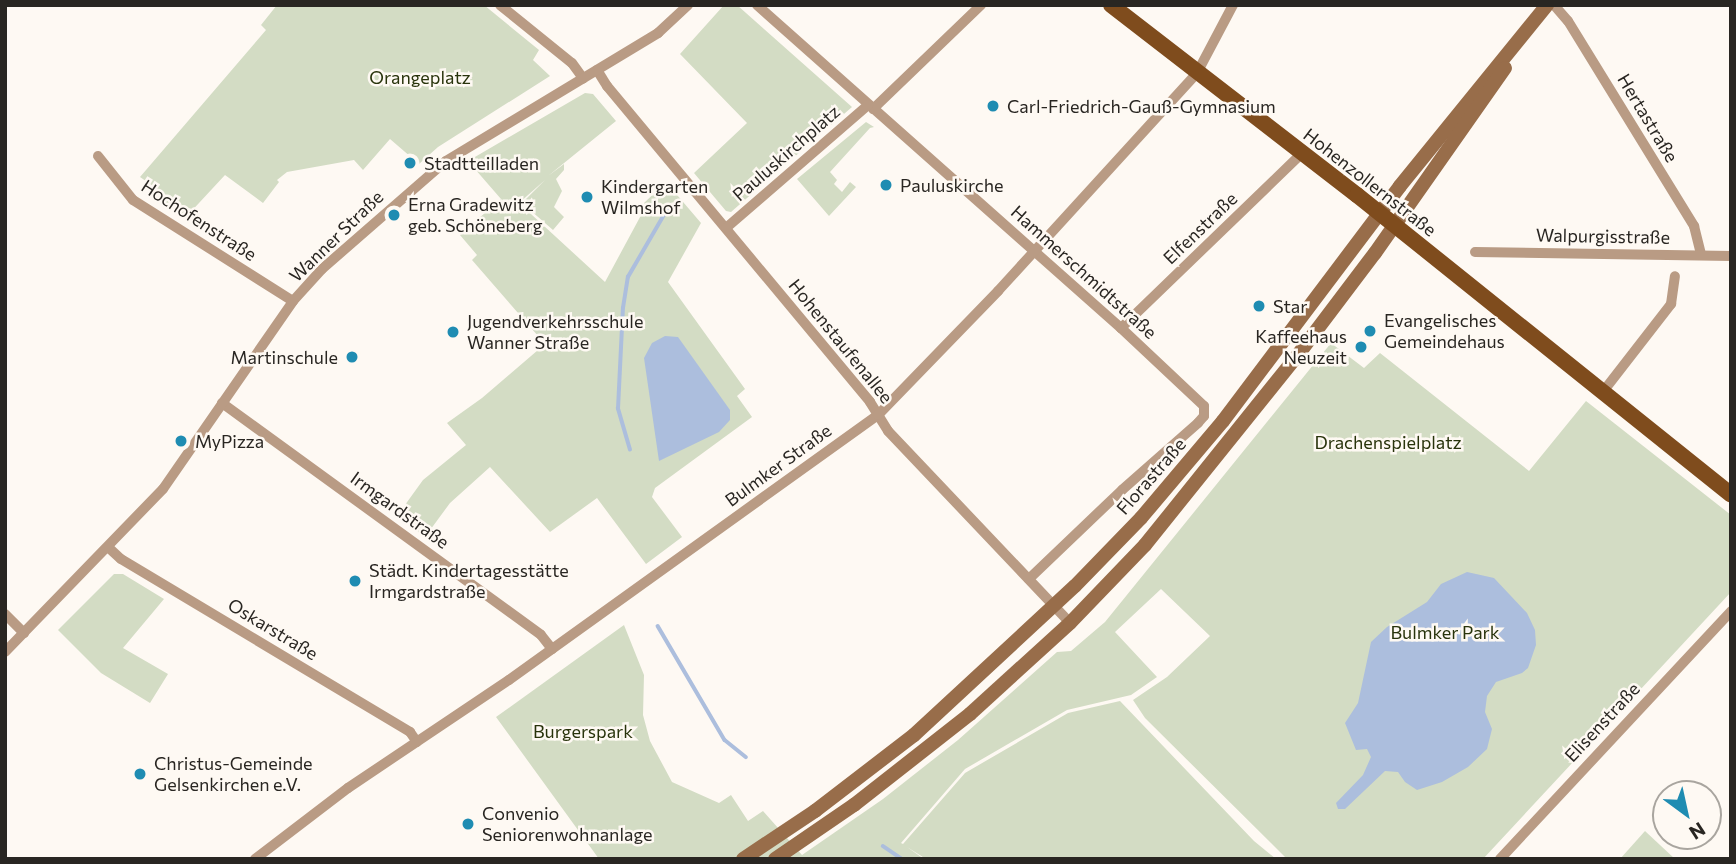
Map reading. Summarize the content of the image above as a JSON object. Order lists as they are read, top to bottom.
{
  "streets": {
    "main road": ["Hohenzollernstraße", "Florastraße"],
    "street": [
      "Hertastraße",
      "Pauluskirchplatz",
      "Hochofenstraße",
      "Elfenstraße",
      "Wanner Straße",
      "Walpurgisstraße",
      "Hammerschmidtstraße",
      "Hohenstaufenallee",
      "Bulmker Straße",
      "Irmgardstraße",
      "Oskarstraße",
      "Elisenstraße"
    ]
  },
  "crossings": [
    ["Hertastraße", "Walpurgisstraße"],
    ["Pauluskirchplatz", "Hammerschmidtstraße"],
    ["Pauluskirchplatz", "Hohenstaufenallee"],
    ["Hohenzollernstraße", "Elfenstraße"],
    ["Hohenzollernstraße", "Bulmker Straße"],
    ["Hohenzollernstraße", "Florastraße"],
    ["Hochofenstraße", "Wanner Straße"],
    ["Elfenstraße", "Hammerschmidtstraße"],
    ["Wanner Straße", "Hohenstaufenallee"],
    ["Wanner Straße", "Irmgardstraße"],
    ["Wanner Straße", "Oskarstraße"],
    ["Hammerschmidtstraße", "Bulmker Straße"],
    ["Hammerschmidtstraße", "Florastraße"],
    ["Hohenstaufenallee", "Bulmker Straße"],
    ["Hohenstaufenallee", "Florastraße"],
    ["Bulmker Straße", "Irmgardstraße"],
    ["Bulmker Straße", "Oskarstraße"]
  ],
  "parks": [
    "Orangeplatz",
    "Drachenspielplatz",
    "Bulmker Park",
    "Burgerspark"
  ],
  "places": [
    "Carl-Friedrich-Gauß-Gymnasium",
    "Stadtteilladen",
    "Pauluskirche",
    "Kindergarten Wilmshof",
    "Erna Gradewitz geb. Schöneberg",
    "Star",
    "Evangelisches Gemeindehaus",
    "Jugendverkehrsschule Wanner Straße",
    "Kaffeehaus Neuzeit",
    "Martinschule",
    "MyPizza",
    "Städt. Kindertagesstätte Irmgardstraße",
    "Christus-Gemeinde Gelsenkirchen e.V.",
    "Convenio Seniorenwohnanlage"
  ],
  "north": "bottom right"
}
